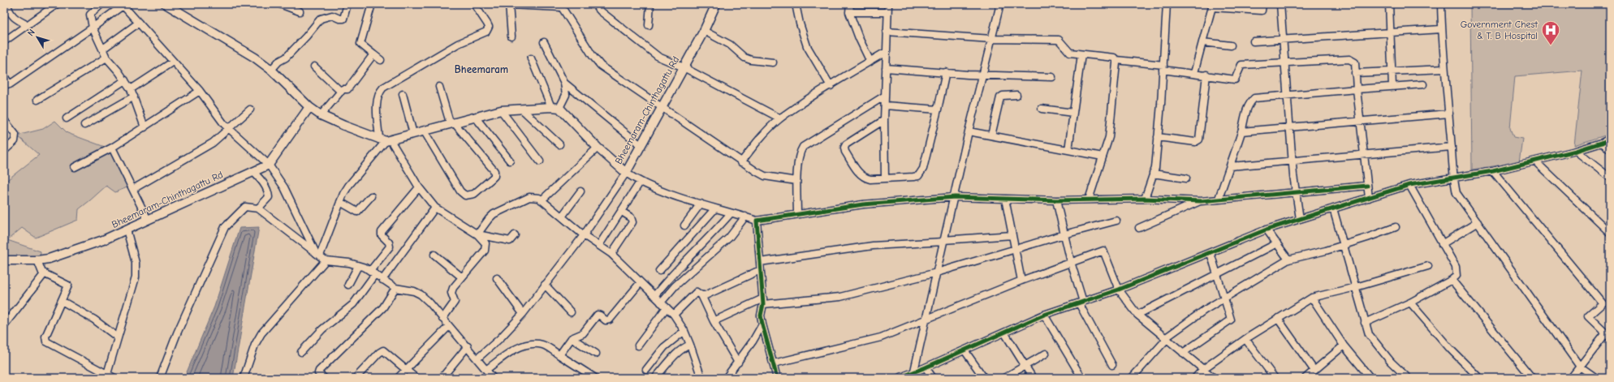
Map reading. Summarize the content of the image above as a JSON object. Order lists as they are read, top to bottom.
{
  "streets": {
    "street": ["Bheemaram-Chinthagattu Rd"]
  },
  "districts": ["Bheemaram"],
  "places": {
    "hospital": ["Government Chest & T. B Hospital"]
  },
  "north": "top left"
}
